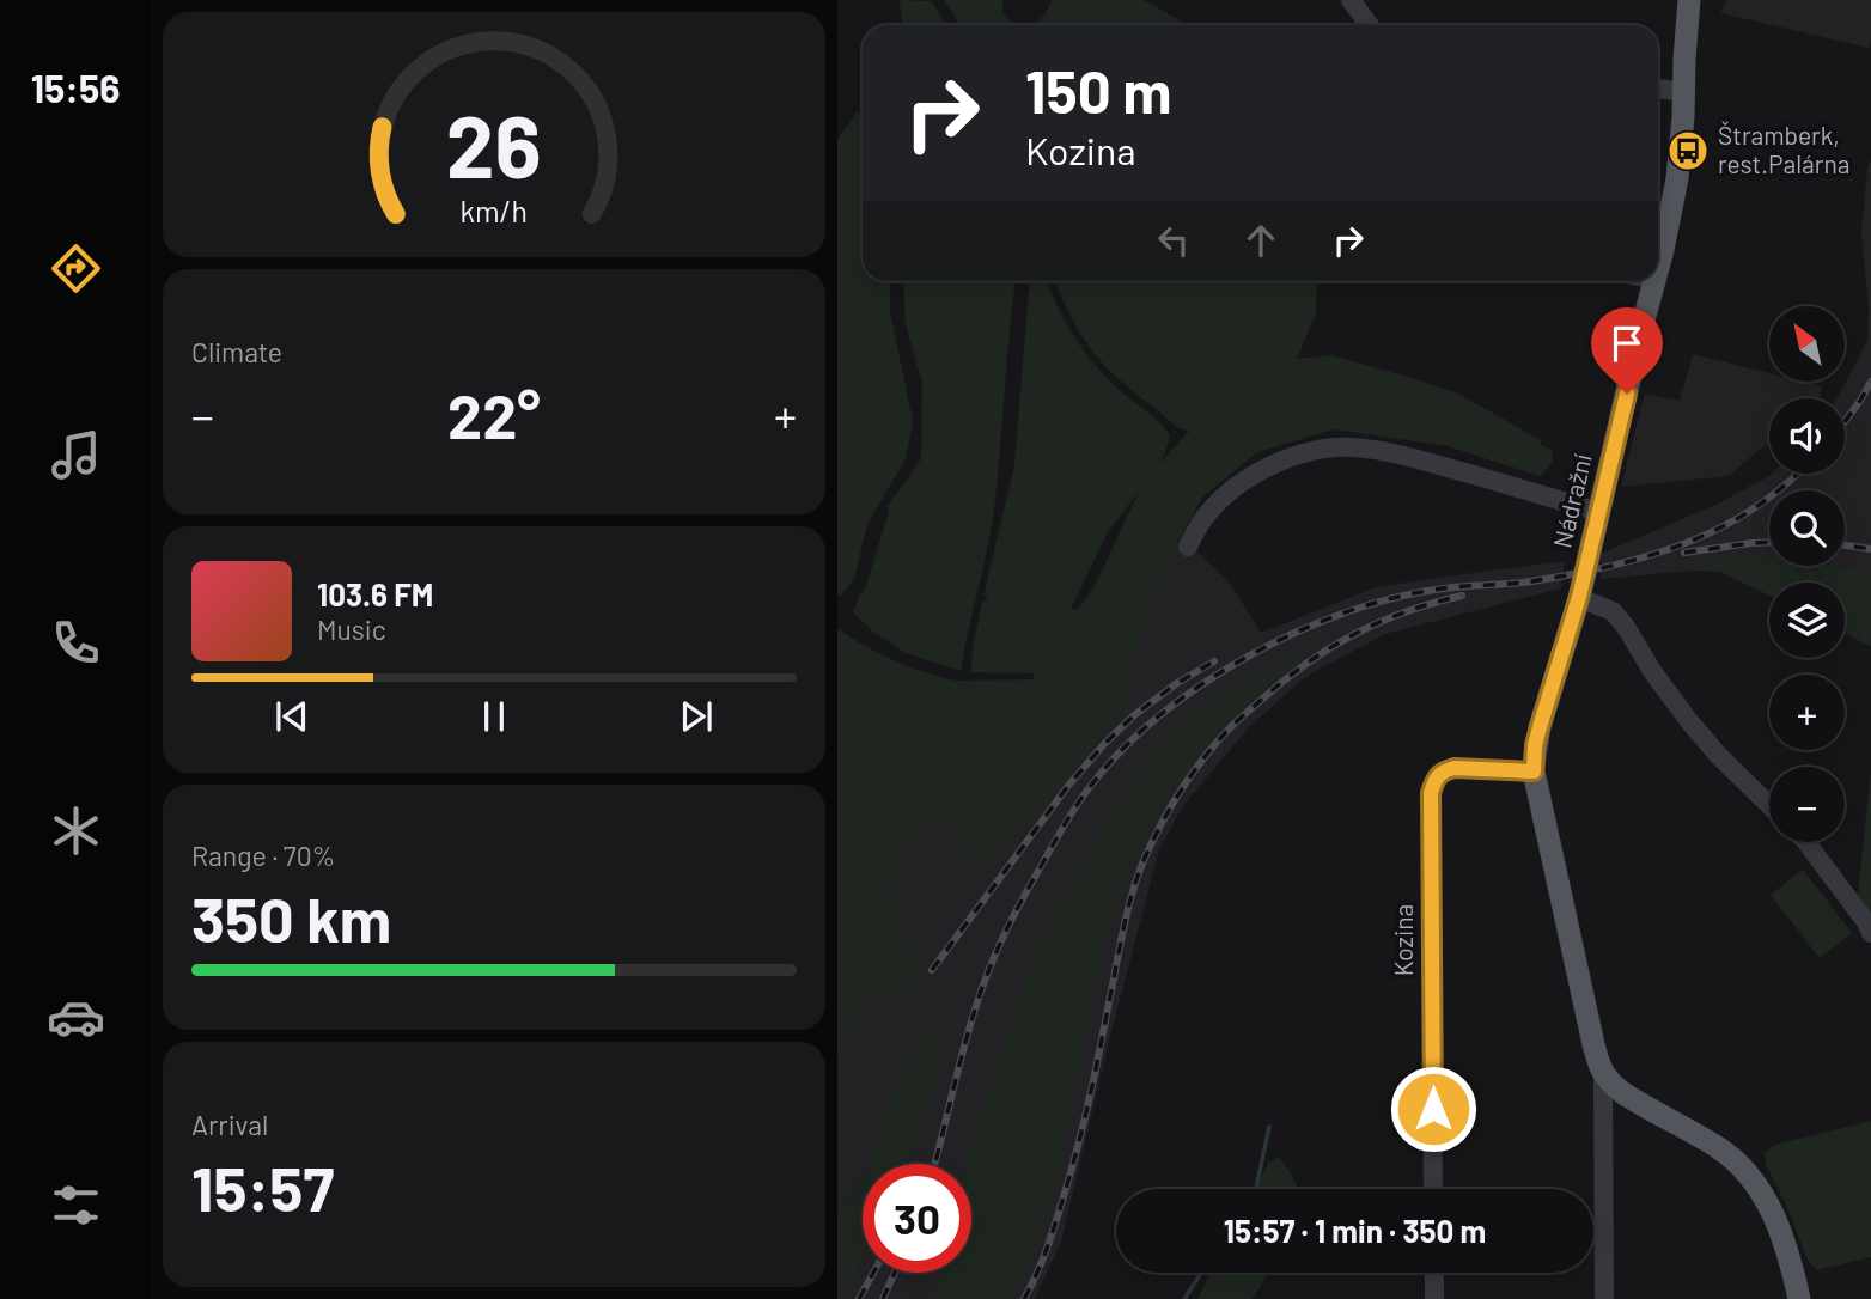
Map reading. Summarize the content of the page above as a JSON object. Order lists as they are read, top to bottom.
{
  "streets": {
    "main road": ["Nádražní"],
    "street": ["Kozina"]
  },
  "places": {
    "bus stop": ["Štramberk, rest.Palárna"]
  },
  "north": "top left",
  "page": {
    "tabs": "15:56",
    "turn": ["150 m", "Kozina"],
    "tile": [
      "Climate",
      ["Range · 70%", "350 km"],
      ["Arrival", "15:57"]
    ],
    "map_buttons": ["+", "−"],
    "heat": ["−", "22°", "+"],
    "song": ["103.6 FM", "Music"],
    "limit": "30",
    "trip": "15:57 · 1 min · 350 m",
    "gauge": ["26", "km/h"]
  }
}
